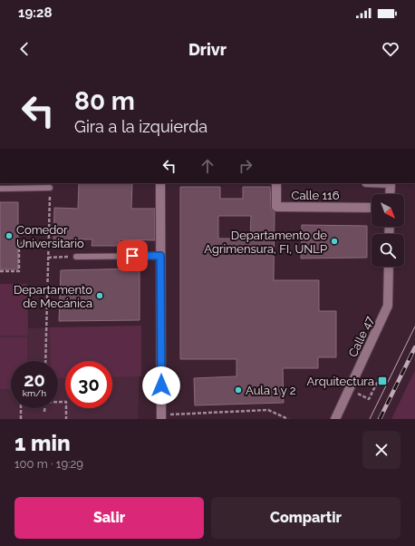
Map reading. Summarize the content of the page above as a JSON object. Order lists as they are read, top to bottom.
{
  "streets": {
    "street": ["Calle 116", "Calle 47"]
  },
  "places": {
    "other": [
      "Comedor Universitario",
      "Departamento de Agrimensura, FI, UNLP",
      "Departamento de Mecánica",
      "Aula 1 y 2"
    ],
    "transit": ["Arquitectura"]
  },
  "north": "bottom right",
  "page": {
    "status": "19:28",
    "header": "Drivr",
    "turn": ["80 m", "Gira a la izquierda"],
    "speed": "20 km/h",
    "limit": "30",
    "heading": ["1 min", "100 m · 19:29"],
    "buttons": ["Salir", "Compartir"]
  }
}
